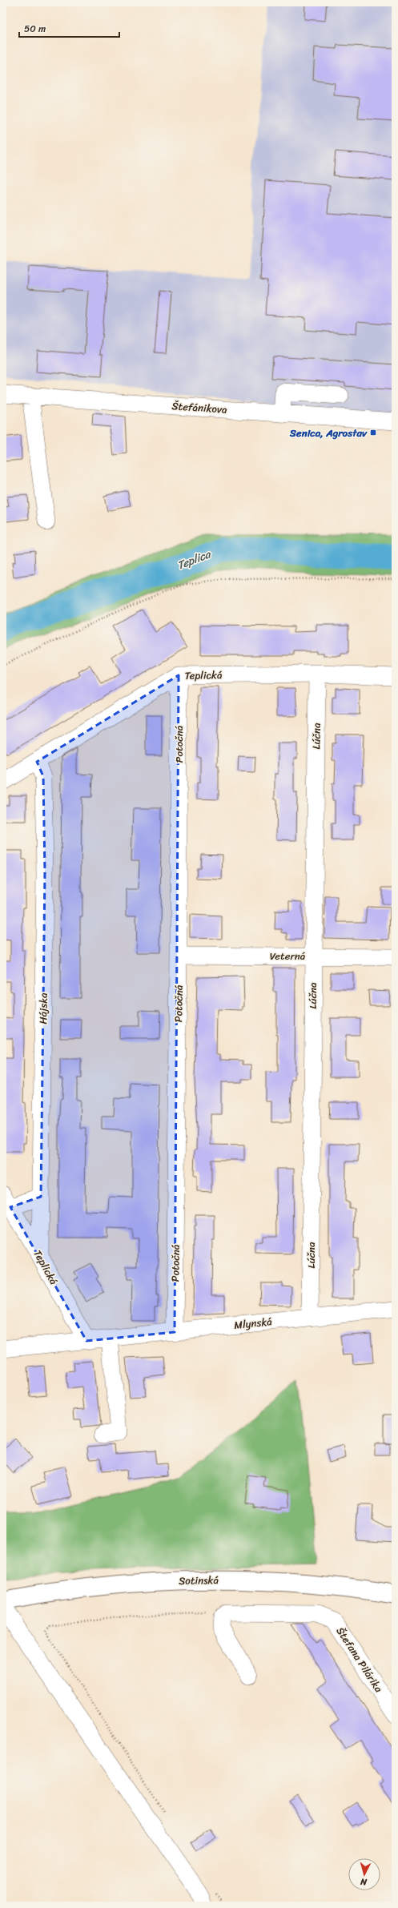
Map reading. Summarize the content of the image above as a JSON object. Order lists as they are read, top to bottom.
{
  "streets": {
    "main road": ["Sotinská"],
    "street": [
      "Štefánikova",
      "Teplická",
      "Lúčna",
      "Potočná",
      "Veterná",
      "Hájska",
      "Mlynská",
      "Štefana Pilárika"
    ]
  },
  "crossings": [
    ["Teplická", "Lúčna"],
    ["Teplická", "Potočná"],
    ["Teplická", "Hájska"],
    ["Teplická", "Mlynská"],
    ["Lúčna", "Veterná"],
    ["Lúčna", "Mlynská"],
    ["Potočná", "Veterná"],
    ["Potočná", "Mlynská"]
  ],
  "water": ["Teplica"],
  "places": {
    "transit": ["Senica, Agrostav"]
  },
  "scale_bar": "50 m",
  "north": "bottom"
}
